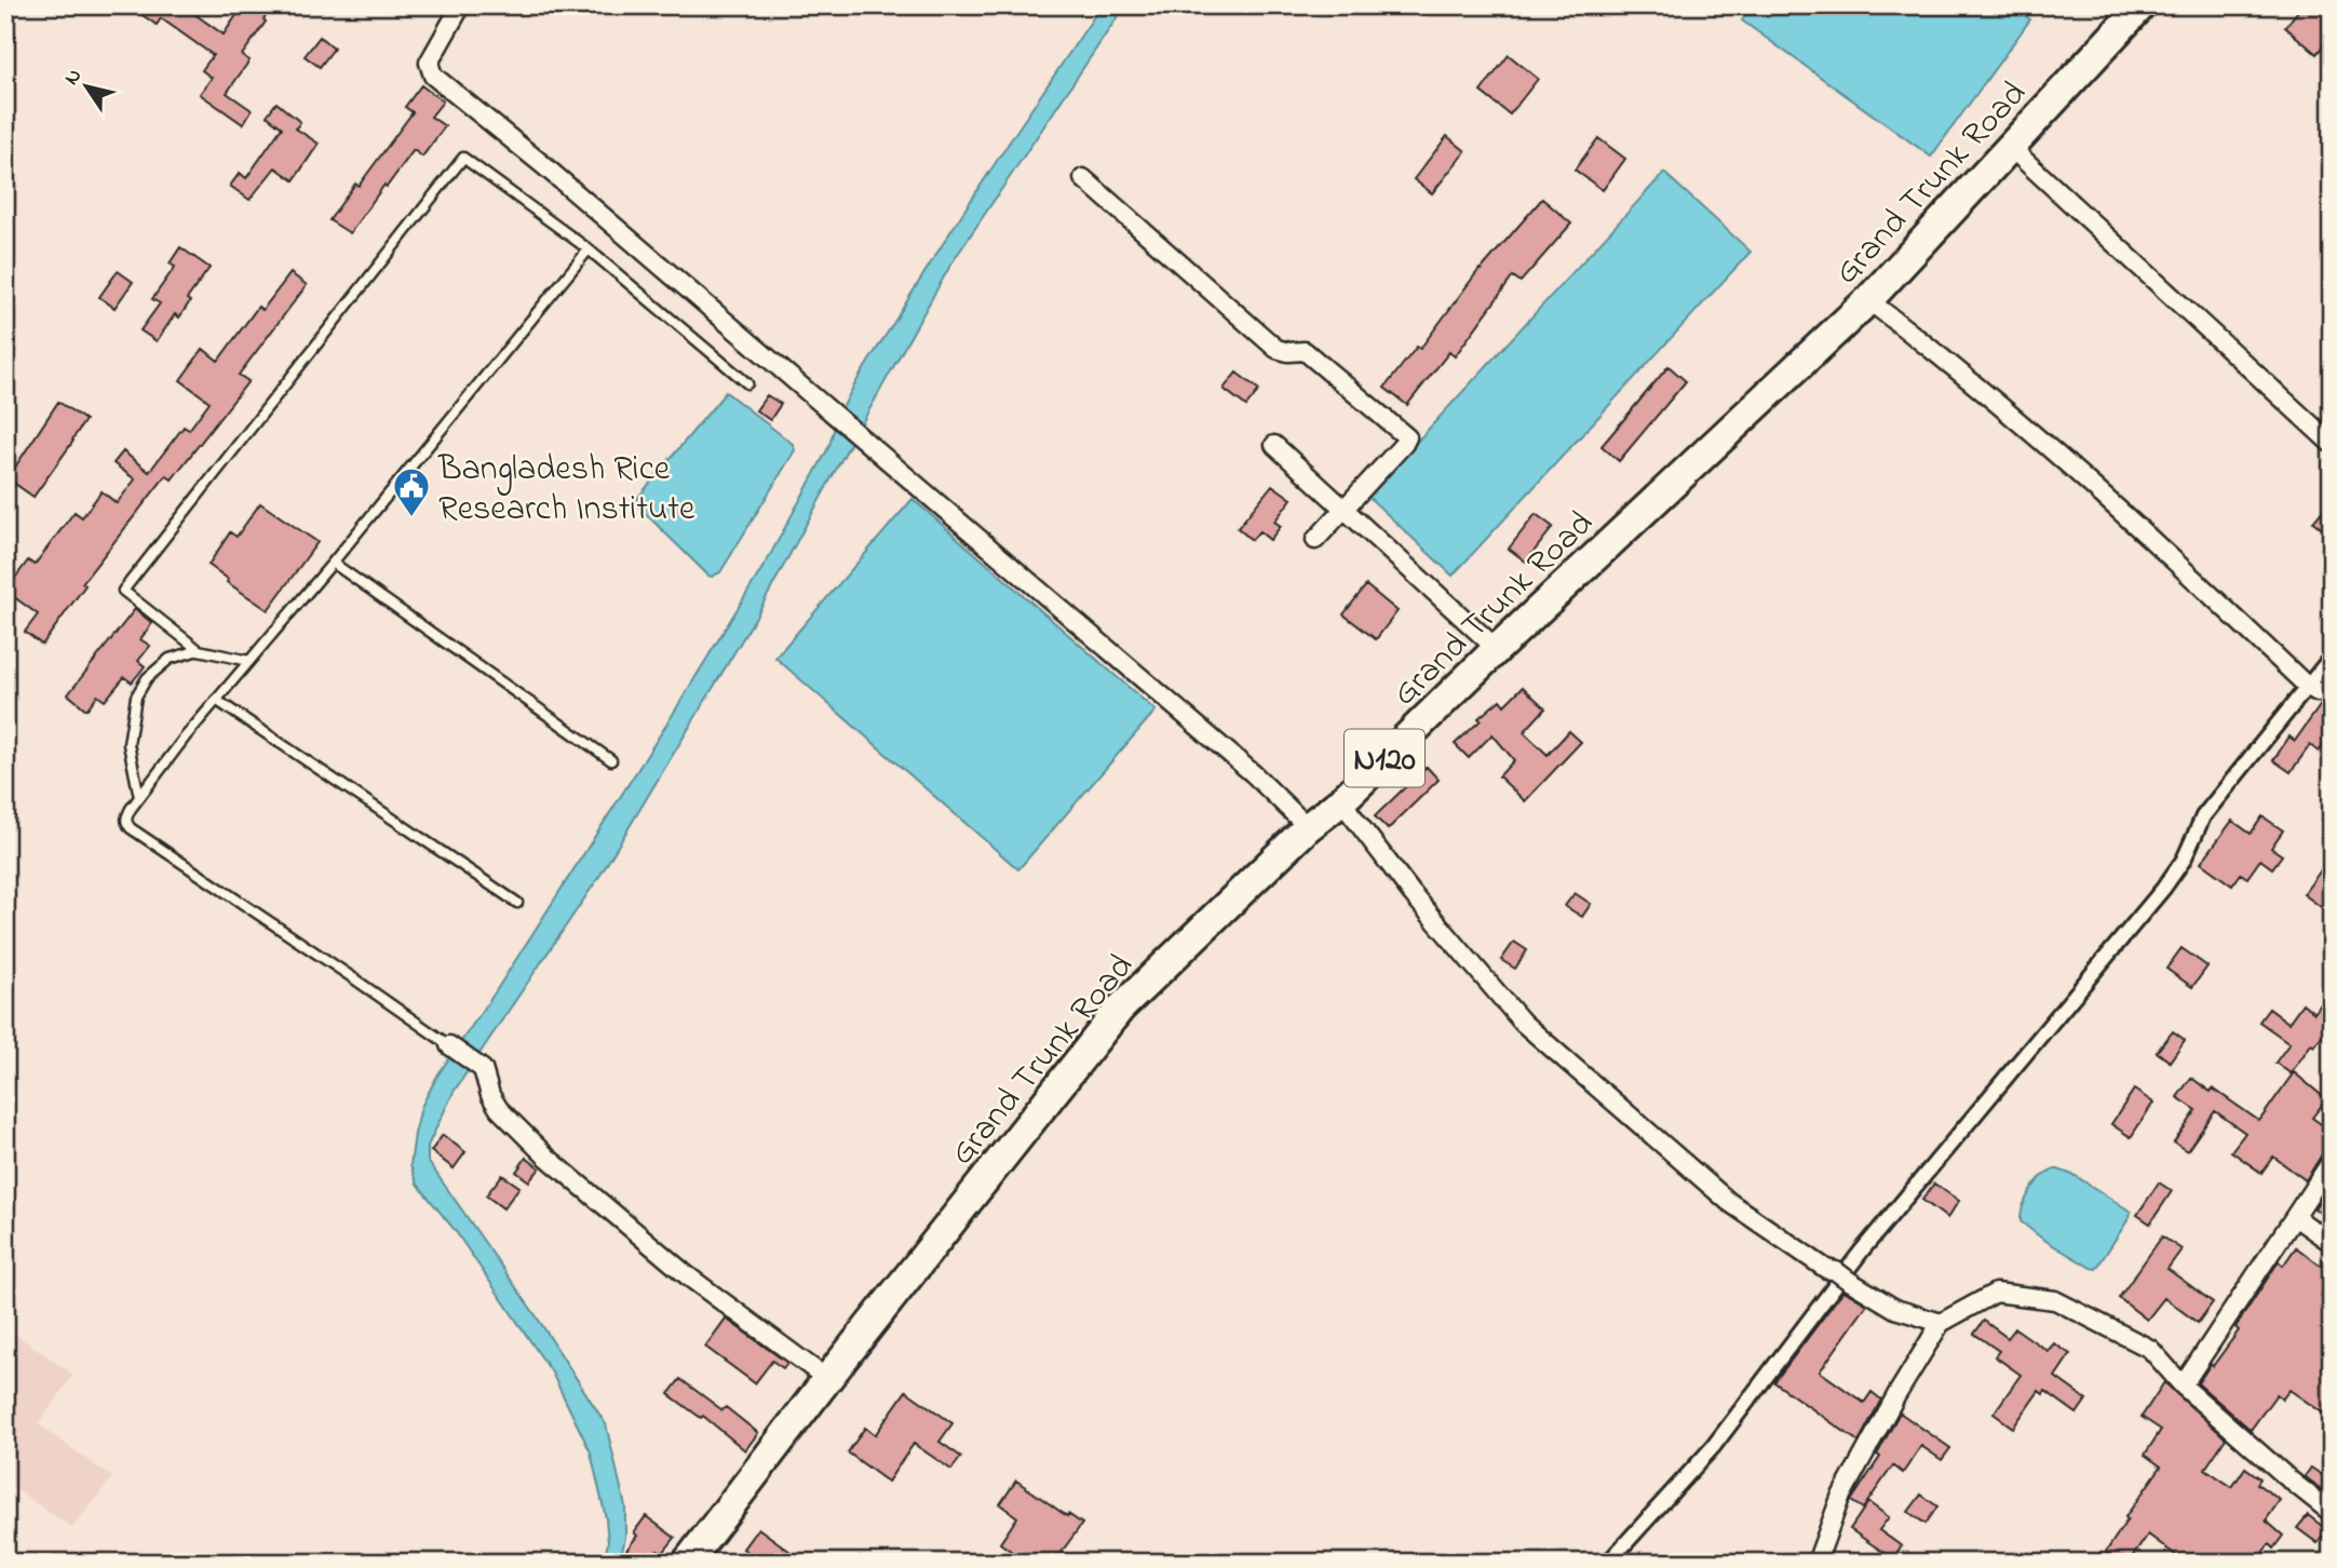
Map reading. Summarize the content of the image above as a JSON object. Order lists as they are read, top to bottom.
{
  "streets": {
    "highway": ["Grand Trunk Road", "N120"]
  },
  "places": {
    "public building": ["Bangladesh Rice Research Institute"]
  },
  "north": "top left"
}
